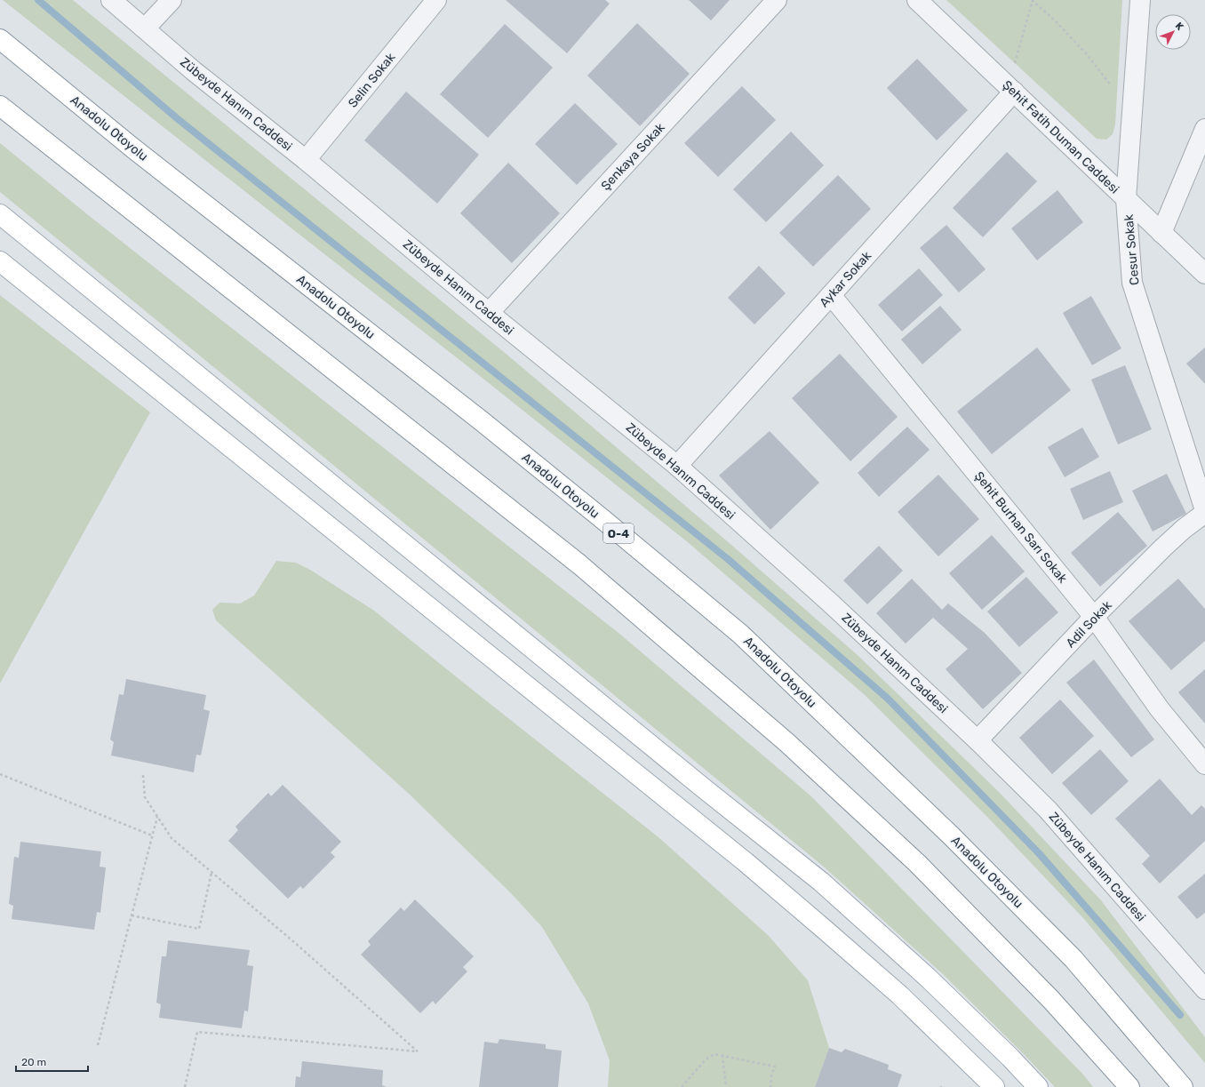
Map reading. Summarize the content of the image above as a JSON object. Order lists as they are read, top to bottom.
{
  "streets": {
    "main road": ["Anadolu Otoyolu", "O-4"],
    "street": [
      "Selin Sokak",
      "Zübeyde Hanım Caddesi",
      "Şehit Fatih Duman Caddesi",
      "Şenkaya Sokak",
      "Cesur Sokak",
      "Aykar Sokak",
      "Şehit Burhan Sarı Sokak",
      "Adil Sokak"
    ]
  },
  "crossings": [
    ["Selin Sokak", "Zübeyde Hanım Caddesi"],
    ["Zübeyde Hanım Caddesi", "Şenkaya Sokak"],
    ["Zübeyde Hanım Caddesi", "Aykar Sokak"],
    ["Zübeyde Hanım Caddesi", "Adil Sokak"],
    ["Şehit Fatih Duman Caddesi", "Cesur Sokak"],
    ["Şehit Fatih Duman Caddesi", "Aykar Sokak"],
    ["Aykar Sokak", "Şehit Burhan Sarı Sokak"],
    ["Şehit Burhan Sarı Sokak", "Adil Sokak"]
  ],
  "scale_bar": "20 m",
  "north": "top right"
}
